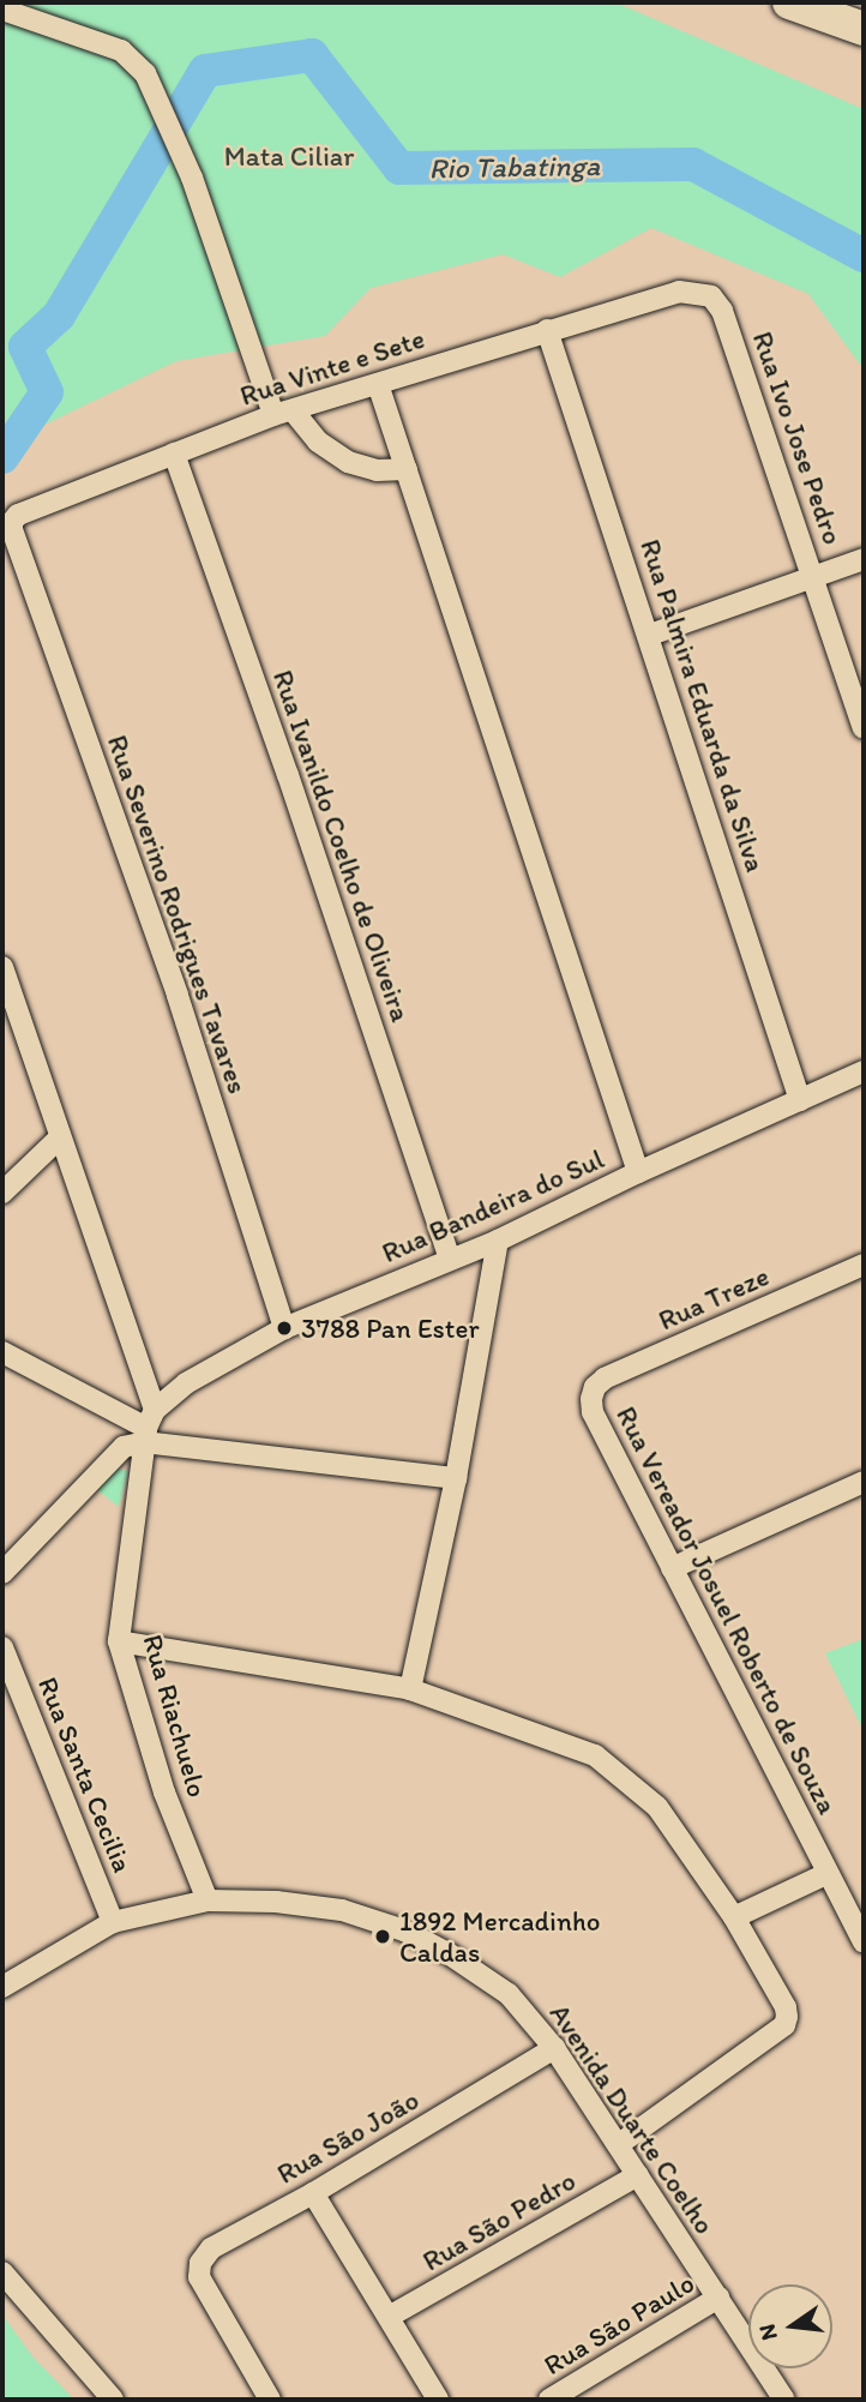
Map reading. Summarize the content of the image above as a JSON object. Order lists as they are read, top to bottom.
{
  "streets": {
    "street": [
      "Rua Vinte e Sete",
      "Rua Ivo Jose Pedro",
      "Rua Palmira Eduarda da Silva",
      "Rua Ivanildo Coelho de Oliveira",
      "Rua Severino Rodrigues Tavares",
      "Rua Bandeira do Sul",
      "Rua Treze",
      "Rua Vereador Josuel Roberto de Souza",
      "Rua Riachuelo",
      "Rua Santa Cecilia",
      "Avenida Duarte Coelho",
      "Rua São João",
      "Rua São Pedro",
      "Rua São Paulo"
    ]
  },
  "crossings": [
    ["Rua Vinte e Sete", "Rua Ivo Jose Pedro"],
    ["Rua Vinte e Sete", "Rua Palmira Eduarda da Silva"],
    ["Rua Vinte e Sete", "Rua Ivanildo Coelho de Oliveira"],
    ["Rua Vinte e Sete", "Rua Severino Rodrigues Tavares"],
    ["Rua Palmira Eduarda da Silva", "Rua Bandeira do Sul"],
    ["Rua Ivanildo Coelho de Oliveira", "Rua Bandeira do Sul"],
    ["Rua Severino Rodrigues Tavares", "Rua Bandeira do Sul"],
    ["Rua Bandeira do Sul", "Rua Riachuelo"],
    ["Rua Treze", "Rua Vereador Josuel Roberto de Souza"],
    ["Rua Riachuelo", "Avenida Duarte Coelho"],
    ["Rua Santa Cecilia", "Avenida Duarte Coelho"],
    ["Avenida Duarte Coelho", "Rua São João"],
    ["Avenida Duarte Coelho", "Rua São Pedro"],
    ["Avenida Duarte Coelho", "Rua São Paulo"]
  ],
  "water": ["Rio Tabatinga"],
  "parks": ["Mata Ciliar"],
  "places": ["3788 Pan Ester", "1892 Mercadinho Caldas"],
  "north": "left"
}
